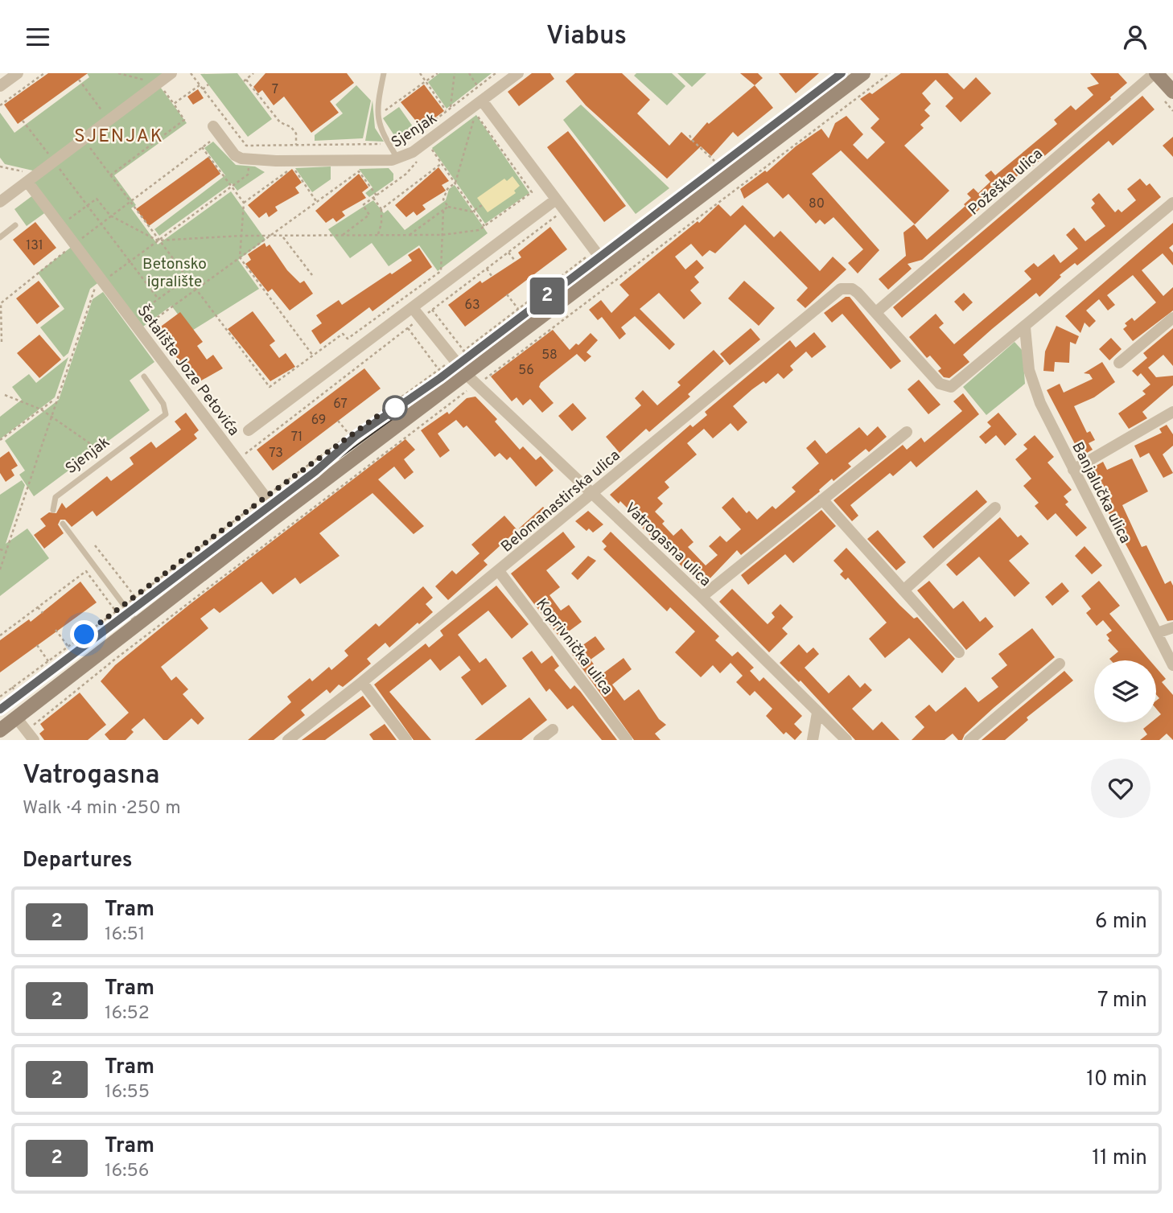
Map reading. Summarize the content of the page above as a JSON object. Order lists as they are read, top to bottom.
{
  "streets": {
    "street": [
      "Sjenjak",
      "Požeška ulica",
      "Šetalište Joze Petovića",
      "Banjalučka ulica",
      "Belomanastirska ulica",
      "Vatrogasna ulica",
      "Koprivnička ulica"
    ]
  },
  "crossings": [
    ["Požeška ulica", "Belomanastirska ulica"],
    ["Belomanastirska ulica", "Vatrogasna ulica"],
    ["Belomanastirska ulica", "Koprivnička ulica"]
  ],
  "districts": ["SJENJAK"],
  "parks": ["Betonsko igralište"],
  "lines": ["tram line 2"],
  "house_numbers": [
    "7",
    "80",
    "131",
    "63",
    "58",
    "56",
    "67",
    "69",
    "71",
    "73"
  ],
  "page": {
    "header": "Viabus",
    "on_map": "2",
    "heading": [
      ["Vatrogasna", "Walk · 4 min · 250 m"],
      "Departures"
    ],
    "list": [
      {
        "mark": "2",
        "name": "Tram",
        "note": "16:51",
        "value": "6 min"
      },
      {
        "mark": "2",
        "name": "Tram",
        "note": "16:52",
        "value": "7 min"
      },
      {
        "mark": "2",
        "name": "Tram",
        "note": "16:55",
        "value": "10 min"
      },
      {
        "mark": "2",
        "name": "Tram",
        "note": "16:56",
        "value": "11 min"
      }
    ]
  }
}
